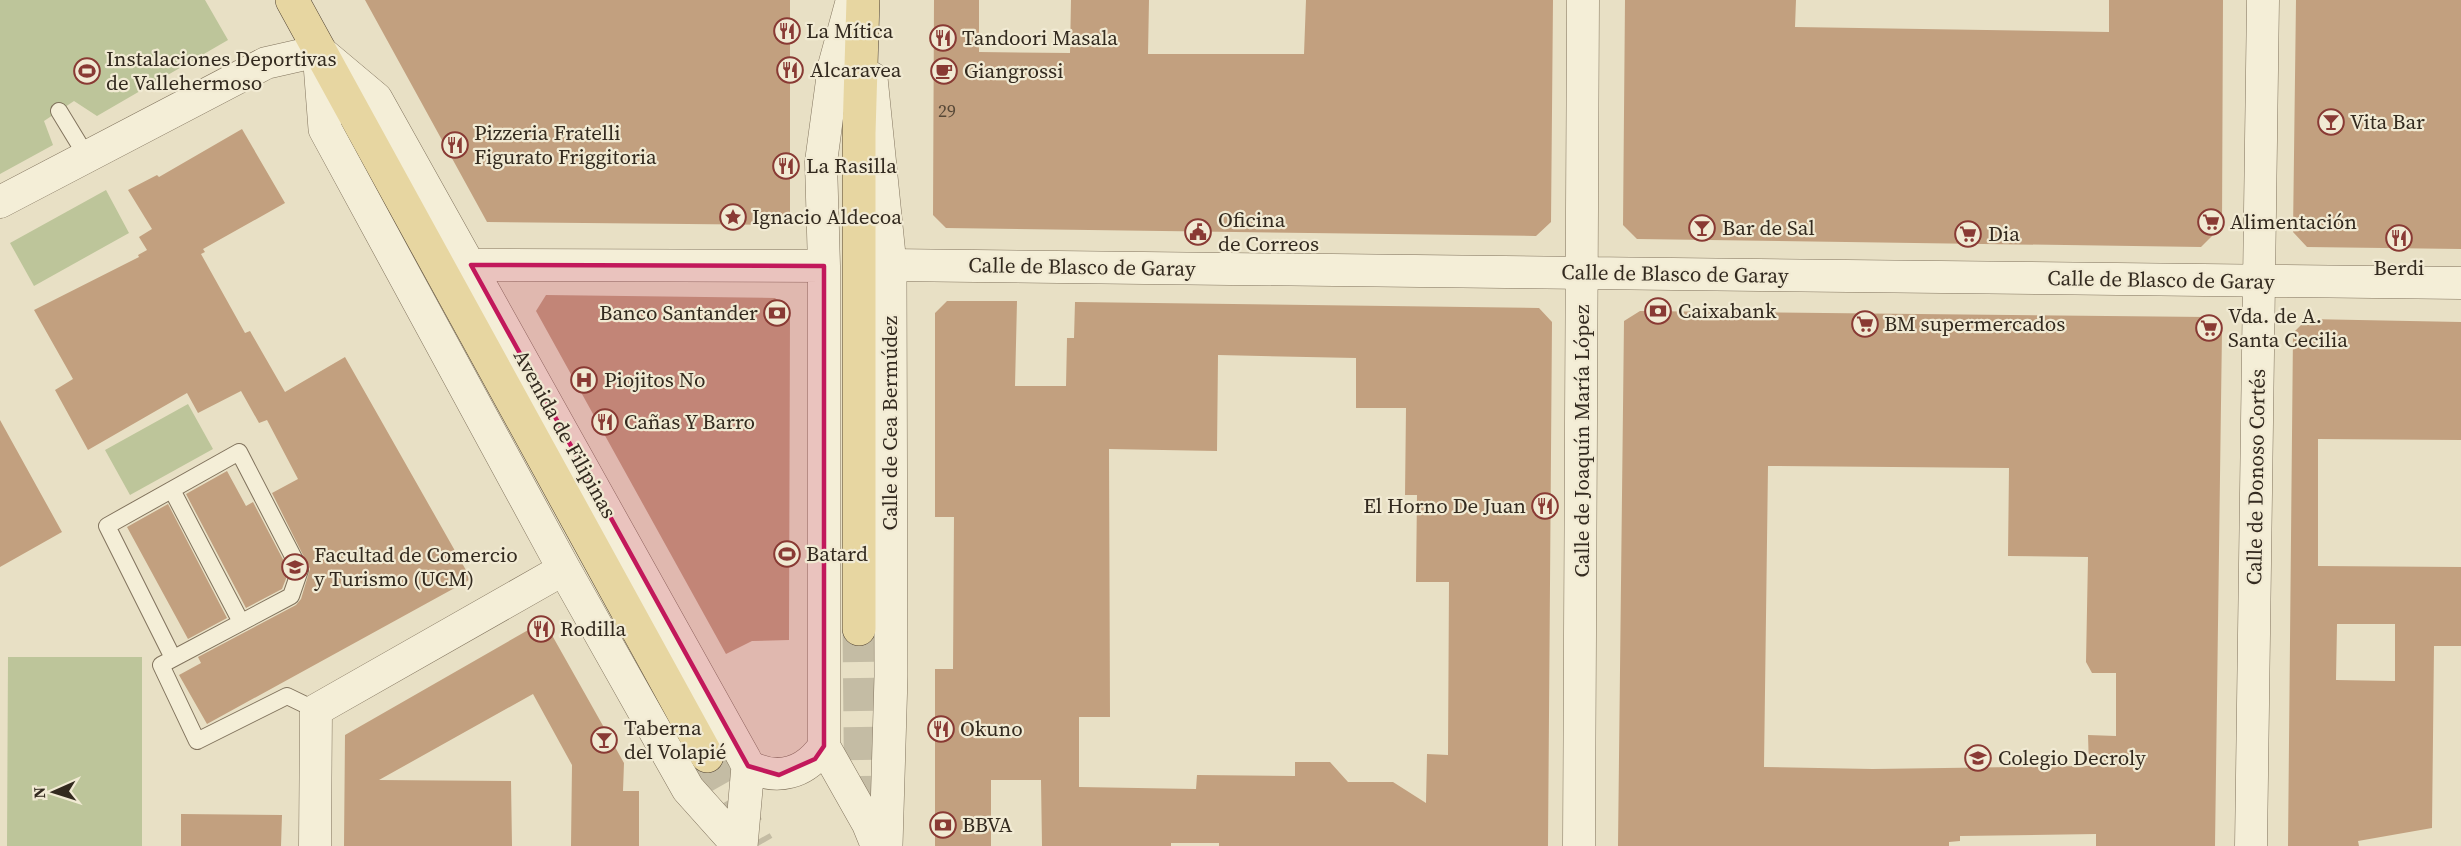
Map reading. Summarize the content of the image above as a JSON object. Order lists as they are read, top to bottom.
{
  "streets": {
    "main road": ["Calle de Cea Bermúdez", "Avenida de Filipinas"],
    "street": ["Calle de Blasco de Garay", "Calle de Joaquín María López", "Calle de Donoso Cortés"]
  },
  "crossings": [
    ["Calle de Blasco de Garay", "Calle de Cea Bermúdez"],
    ["Calle de Blasco de Garay", "Calle de Joaquín María López"],
    ["Calle de Blasco de Garay", "Calle de Donoso Cortés"]
  ],
  "places": {
    "restaurant": [
      "La Mítica",
      "Tandoori Masala",
      "Alcaravea",
      "Pizzeria Fratelli Figurato Friggitoria",
      "La Rasilla",
      "Berdi",
      "Cañas Y Barro",
      "El Horno De Juan",
      "Rodilla",
      "Okuno"
    ],
    "sports": ["Instalaciones Deportivas de Vallehermoso", "Batard"],
    "cafe": ["Giangrossi"],
    "bar": ["Vita Bar", "Bar de Sal", "Taberna del Volapié"],
    "place": ["Ignacio Aldecoa"],
    "supermarket": [
      "Alimentación",
      "Dia",
      "BM supermercados",
      "Vda. de A. Santa Cecilia"
    ],
    "public building": ["Oficina de Correos"],
    "bank": ["Caixabank", "Banco Santander", "BBVA"],
    "hospital": ["Piojitos No"],
    "school or university": ["Facultad de Comercio y Turismo (UCM)", "Colegio Decroly"]
  },
  "house_numbers": ["29"],
  "north": "left"
}
